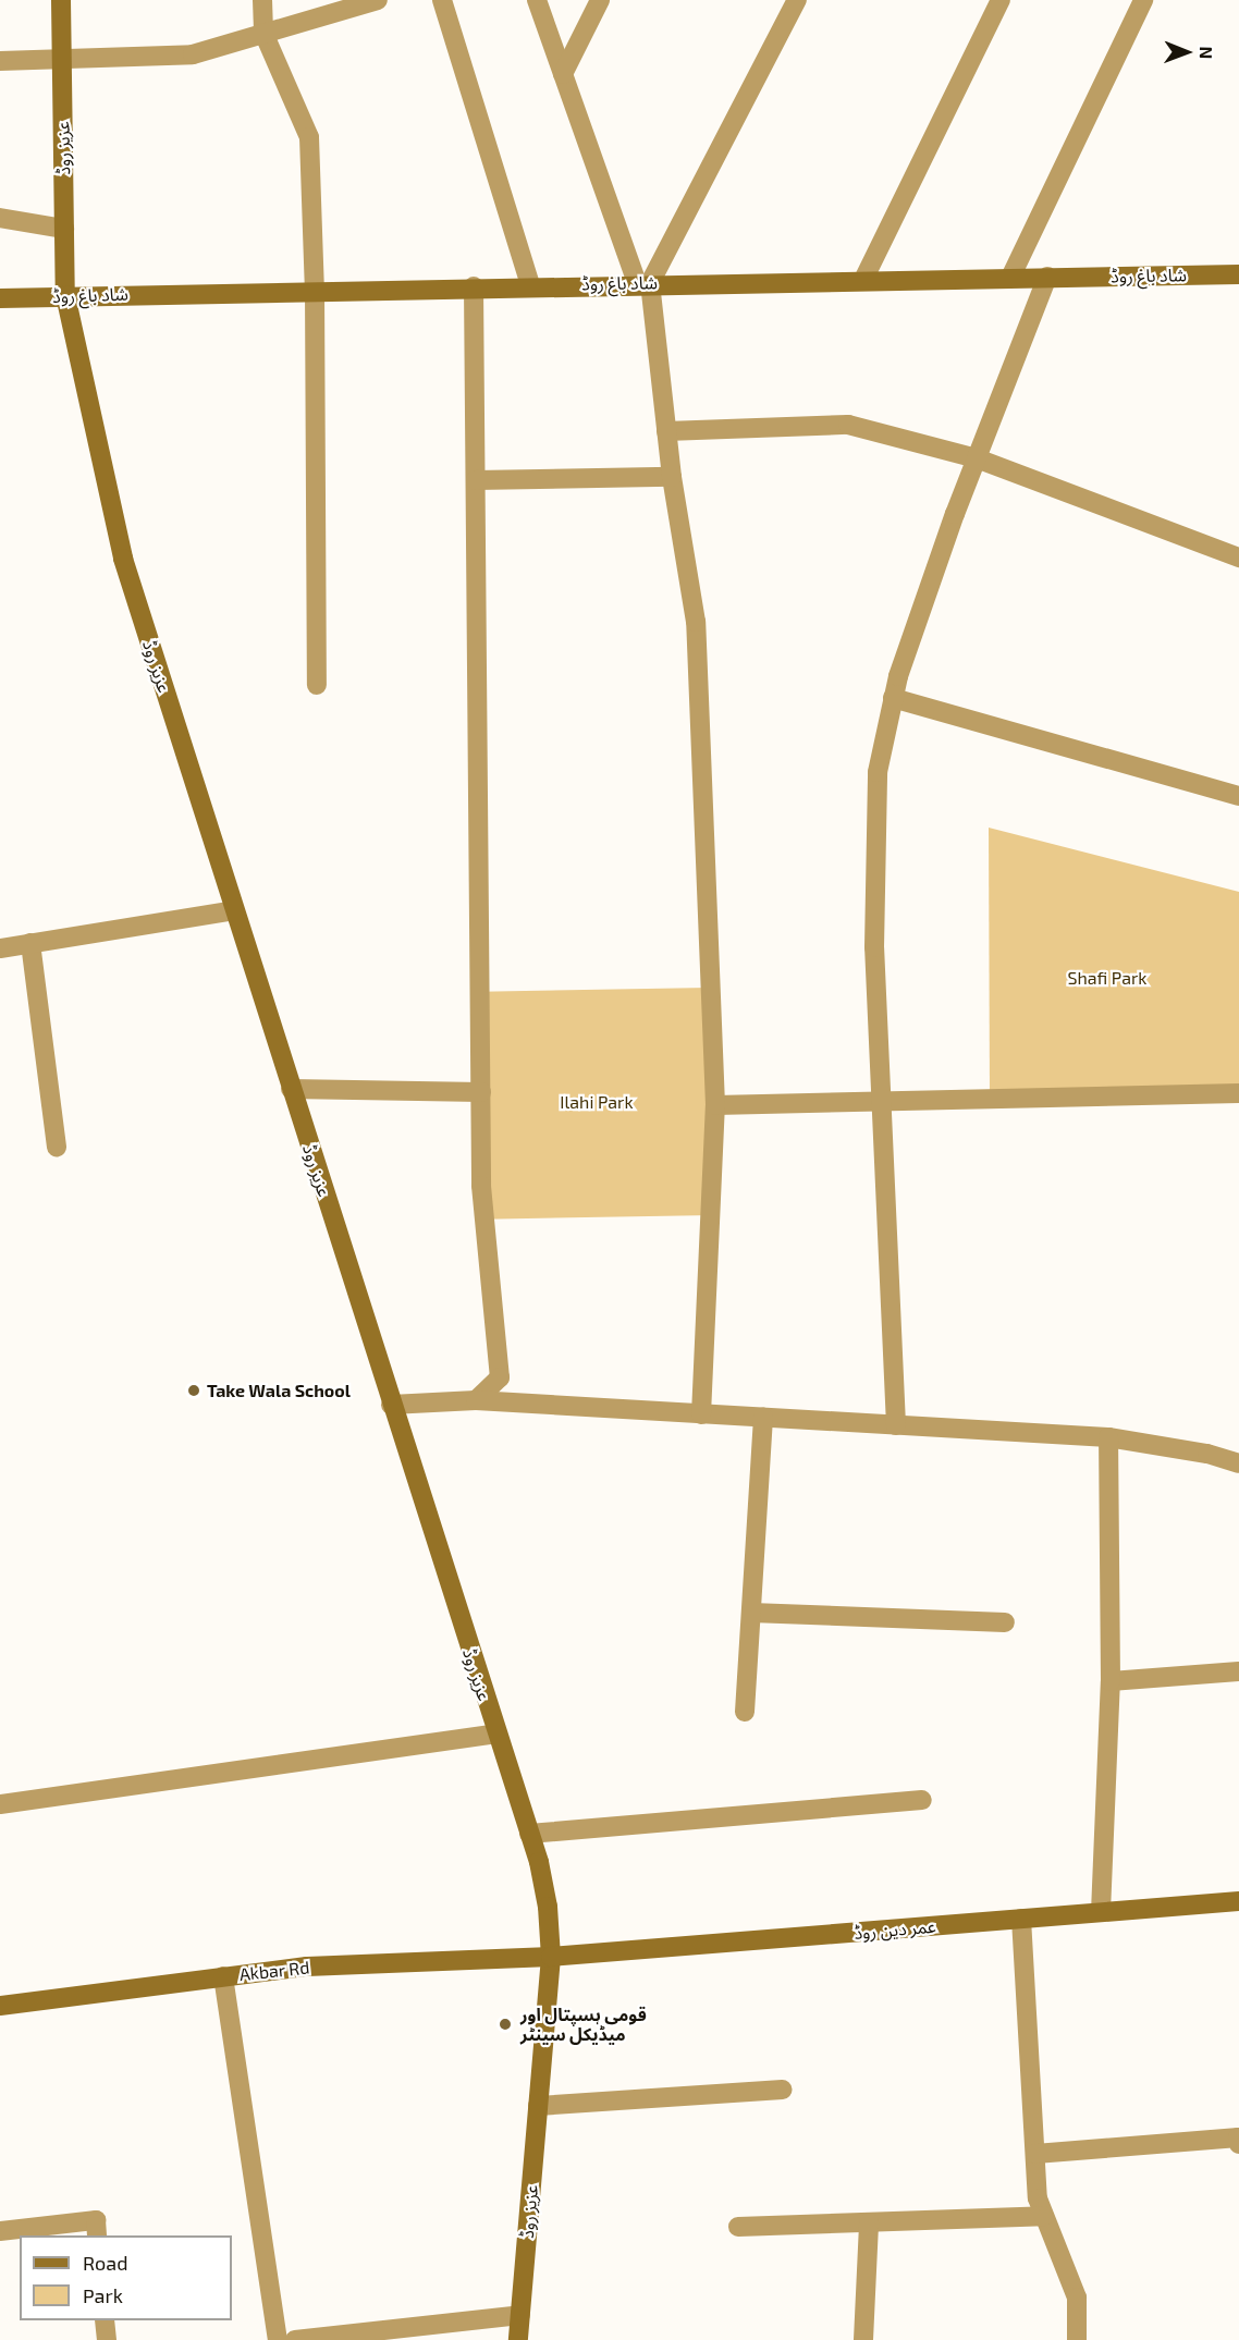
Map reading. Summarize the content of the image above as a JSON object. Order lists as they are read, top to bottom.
{
  "streets": {
    "main road": [
      "عزیز روڈ",
      "شاد باغ روڈ",
      "عمر دین روڈ",
      "Akbar Rd"
    ]
  },
  "crossings": [
    ["عزیز روڈ", "شاد باغ روڈ"],
    ["عزیز روڈ", "عمر دین روڈ"],
    ["عزیز روڈ", "Akbar Rd"],
    ["عمر دین روڈ", "Akbar Rd"]
  ],
  "parks": ["Shafi Park", "Ilahi Park"],
  "places": ["Take Wala School", "قومی ہسپتال اور میڈیکل سینٹر"],
  "legend": ["Road", "Park"],
  "north": "right"
}
